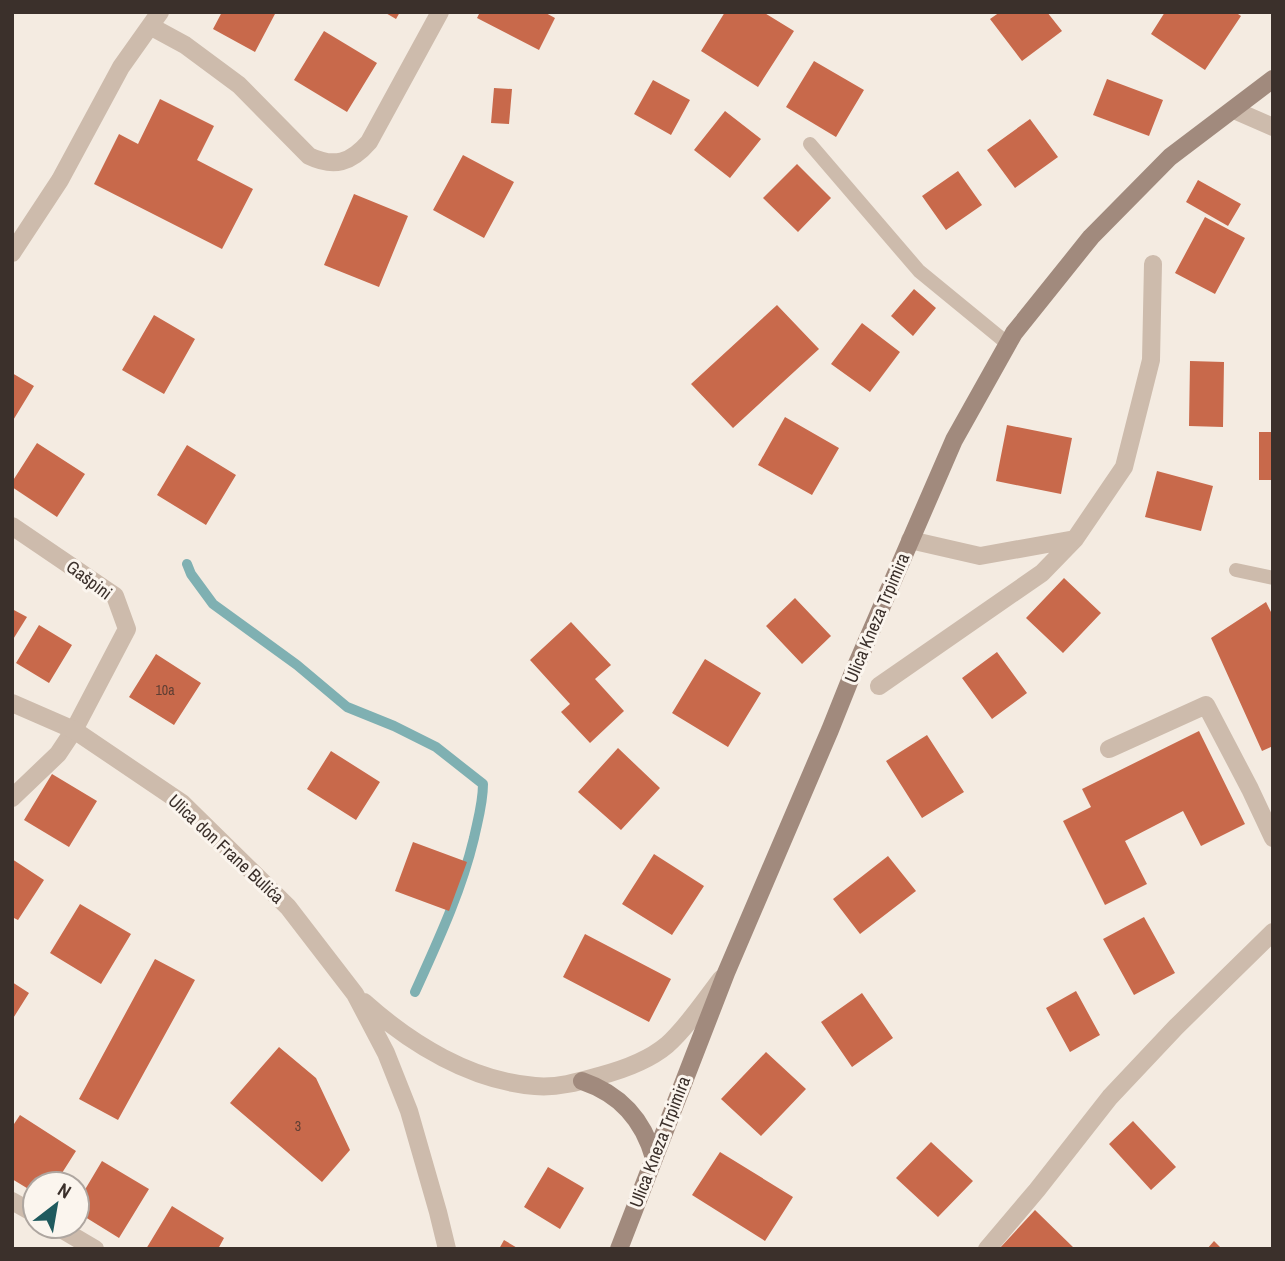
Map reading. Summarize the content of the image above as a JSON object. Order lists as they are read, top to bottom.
{
  "streets": {
    "main road": ["Ulica Kneza Trpimira"],
    "street": ["Gašpini", "Ulica don Frane Bulića"]
  },
  "crossings": [
    ["Gašpini", "Ulica don Frane Bulića"],
    ["Ulica Kneza Trpimira", "Ulica don Frane Bulića"]
  ],
  "house_numbers": ["10a", "3"],
  "north": "top right"
}
